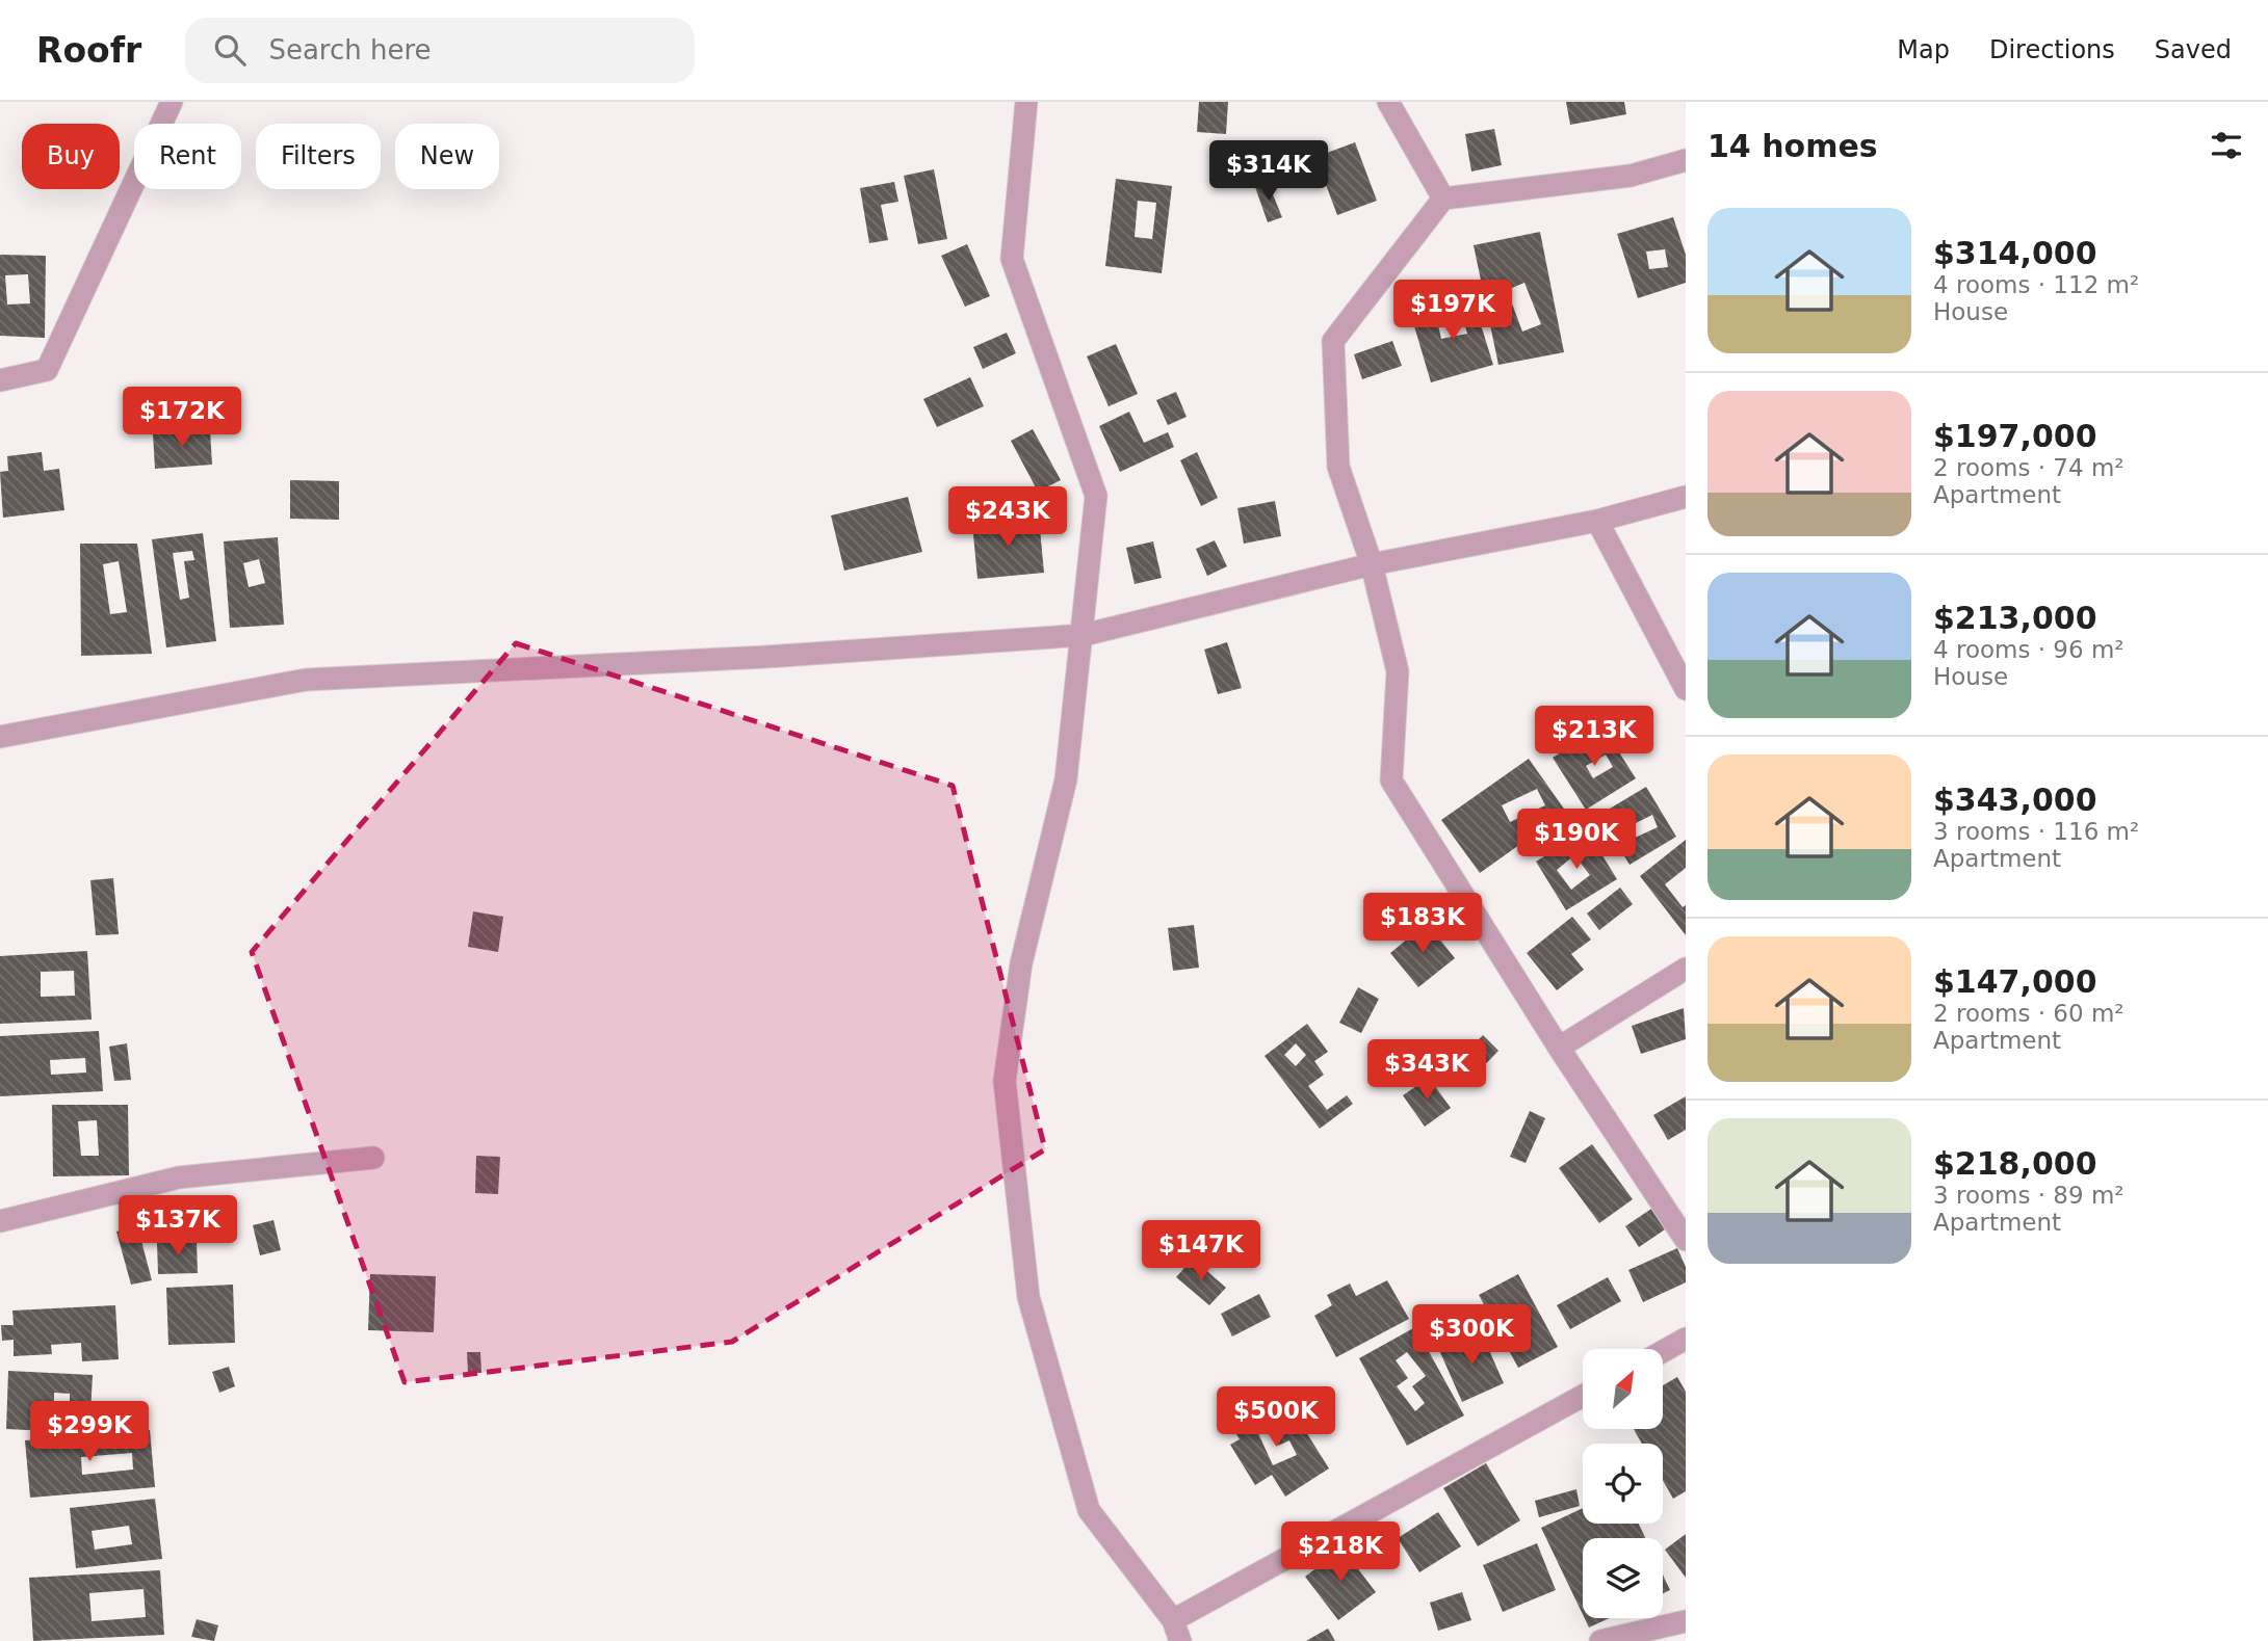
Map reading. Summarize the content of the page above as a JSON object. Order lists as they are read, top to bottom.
{
  "north": "top right",
  "page": {
    "header": "Roofr",
    "search": "Search here",
    "nav": ["Map", "Directions", "Saved"],
    "heading": "14 homes",
    "chip": [
      "Buy",
      "Rent",
      "Filters",
      "New"
    ],
    "price": [
      "$314K",
      "$197K",
      "$172K",
      "$243K",
      "$213K",
      "$190K",
      "$183K",
      "$343K",
      "$137K",
      "$147K",
      "$300K",
      "$500K",
      "$299K",
      "$218K"
    ],
    "list": [
      {
        "name": "$314,000",
        "note": "4 rooms · 112 m² · House"
      },
      {
        "name": "$197,000",
        "note": "2 rooms · 74 m² · Apartment"
      },
      {
        "name": "$213,000",
        "note": "4 rooms · 96 m² · House"
      },
      {
        "name": "$343,000",
        "note": "3 rooms · 116 m² · Apartment"
      },
      {
        "name": "$147,000",
        "note": "2 rooms · 60 m² · Apartment"
      },
      {
        "name": "$218,000",
        "note": "3 rooms · 89 m² · Apartment"
      }
    ]
  }
}
